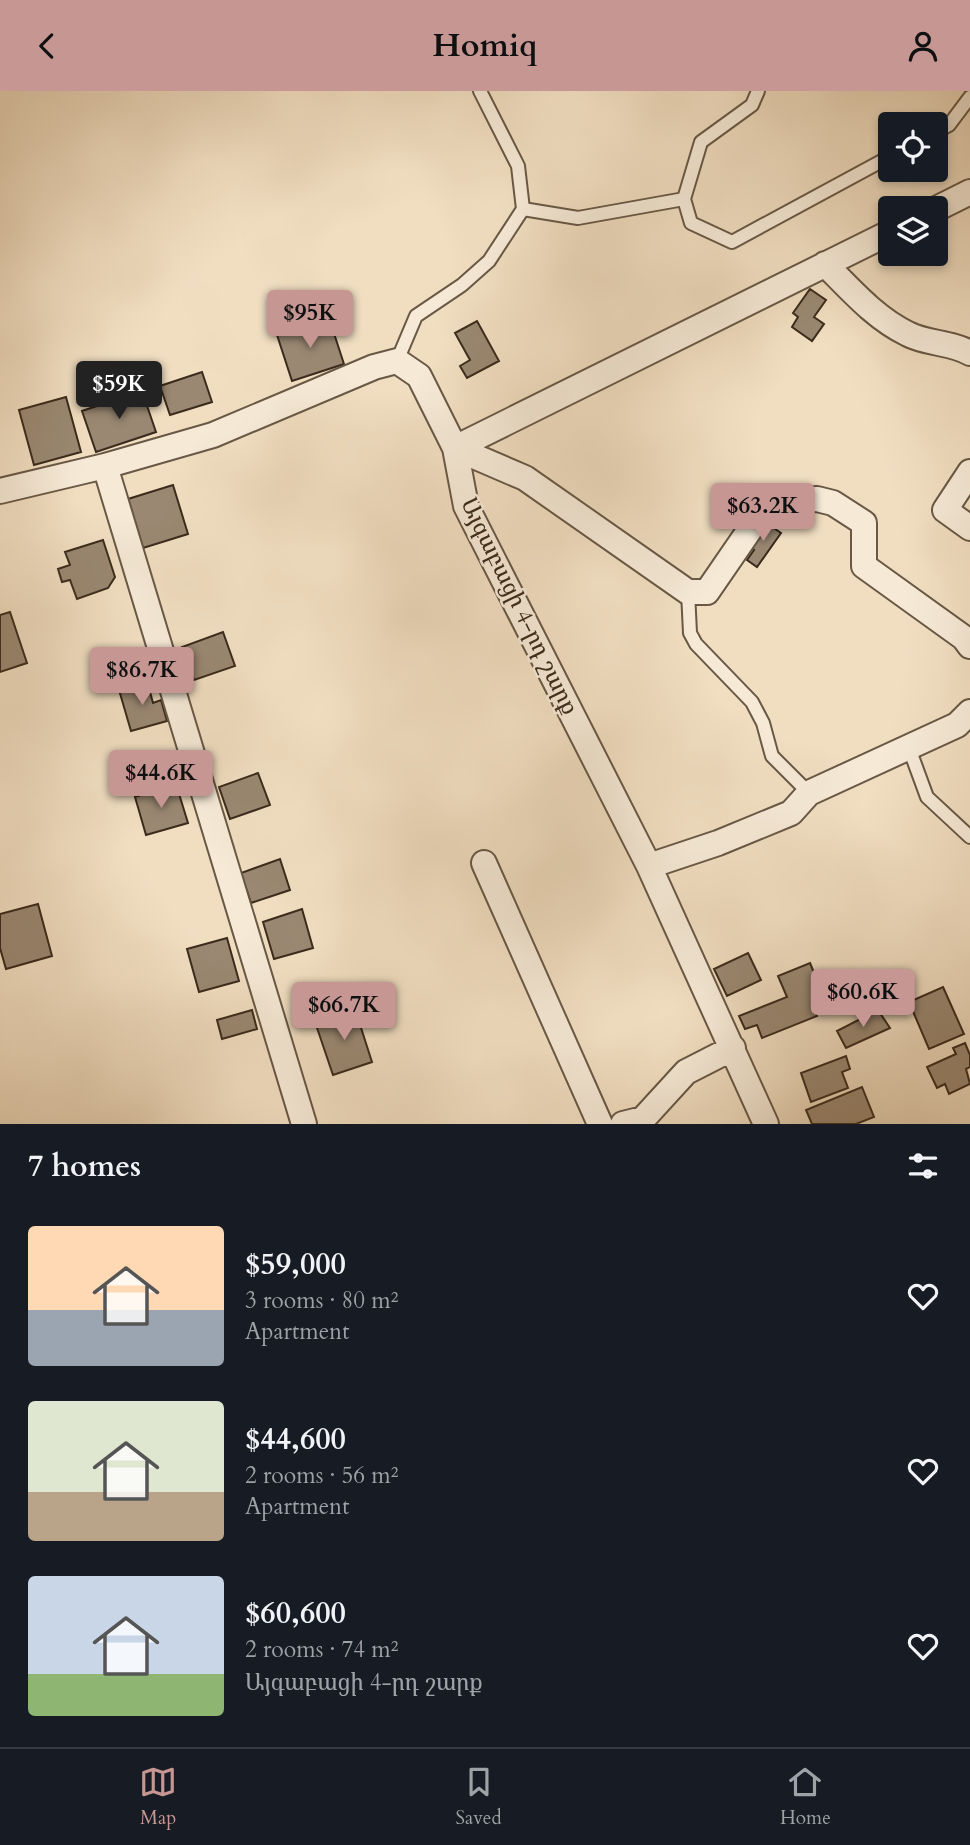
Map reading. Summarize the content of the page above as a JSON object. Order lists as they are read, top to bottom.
{
  "streets": {
    "street": ["Այգաբացի 4-րդ շարք"]
  },
  "page": {
    "header": "Homiq",
    "price": [
      "$95K",
      "$59K",
      "$63.2K",
      "$86.7K",
      "$44.6K",
      "$60.6K",
      "$66.7K"
    ],
    "heading": "7 homes",
    "list": [
      {
        "name": "$59,000",
        "note": "3 rooms · 80 m² · Apartment"
      },
      {
        "name": "$44,600",
        "note": "2 rooms · 56 m² · Apartment"
      },
      {
        "name": "$60,600",
        "note": "2 rooms · 74 m² · Այգաբացի 4-րդ շարք"
      }
    ],
    "tabs": ["Map", "Saved", "Home"]
  }
}
